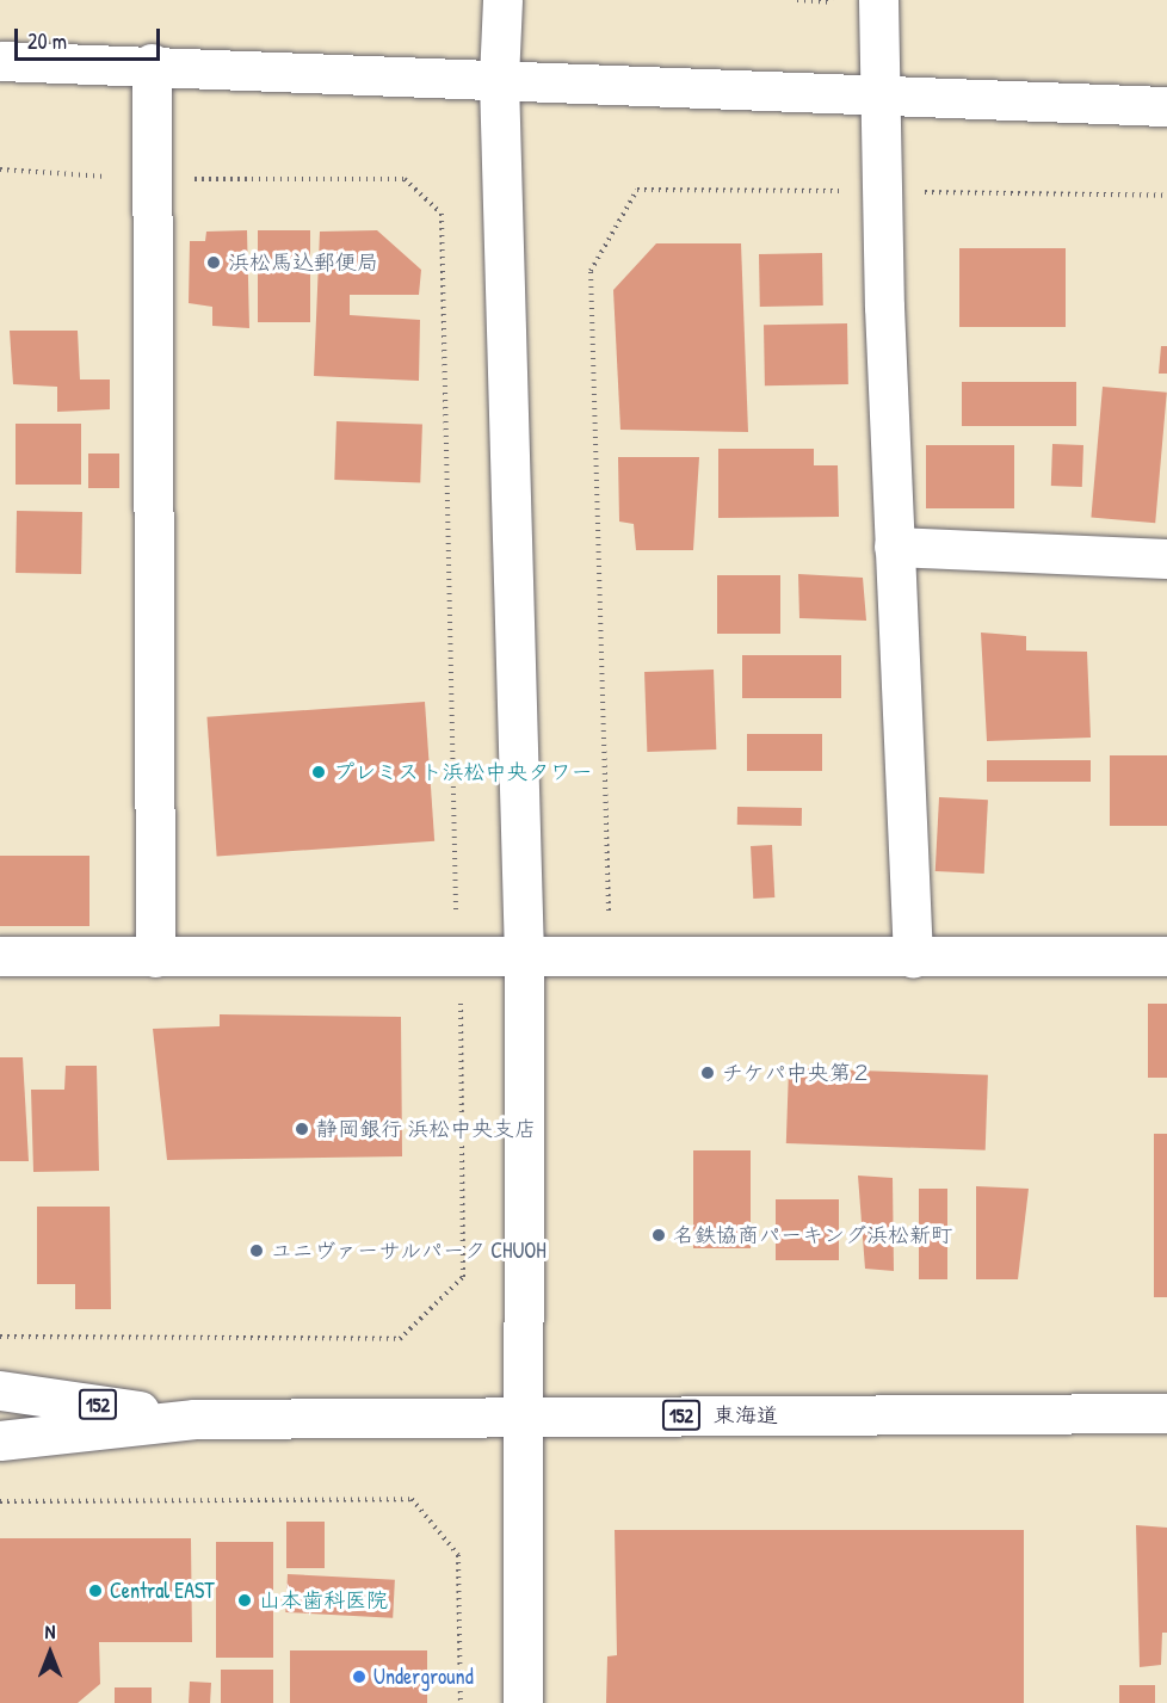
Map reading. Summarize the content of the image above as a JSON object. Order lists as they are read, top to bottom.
{
  "streets": {
    "main road": ["152", "東海道"]
  },
  "places": [
    "浜松馬込郵便局",
    "プレミスト浜松中央タワー",
    "チケパ中央第２",
    "静岡銀行 浜松中央支店",
    "名鉄協商パーキング浜松新町",
    "ユニヴァーサルパーク CHUOH",
    "Central EAST",
    "山本歯科医院",
    "Underground"
  ],
  "scale_bar": "20 m",
  "north": "top"
}
